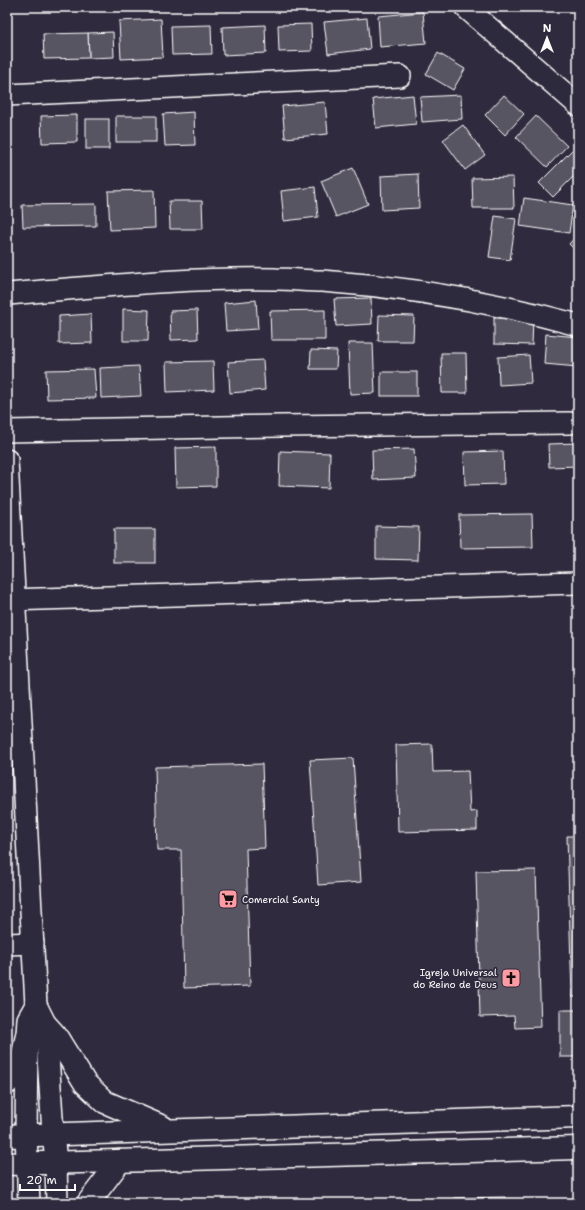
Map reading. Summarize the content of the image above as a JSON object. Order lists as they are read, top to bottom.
{
  "places": {
    "supermarket": ["Comercial Santy"],
    "church": ["Igreja Universal do Reino de Deus"]
  },
  "scale_bar": "20 m",
  "north": "top"
}
